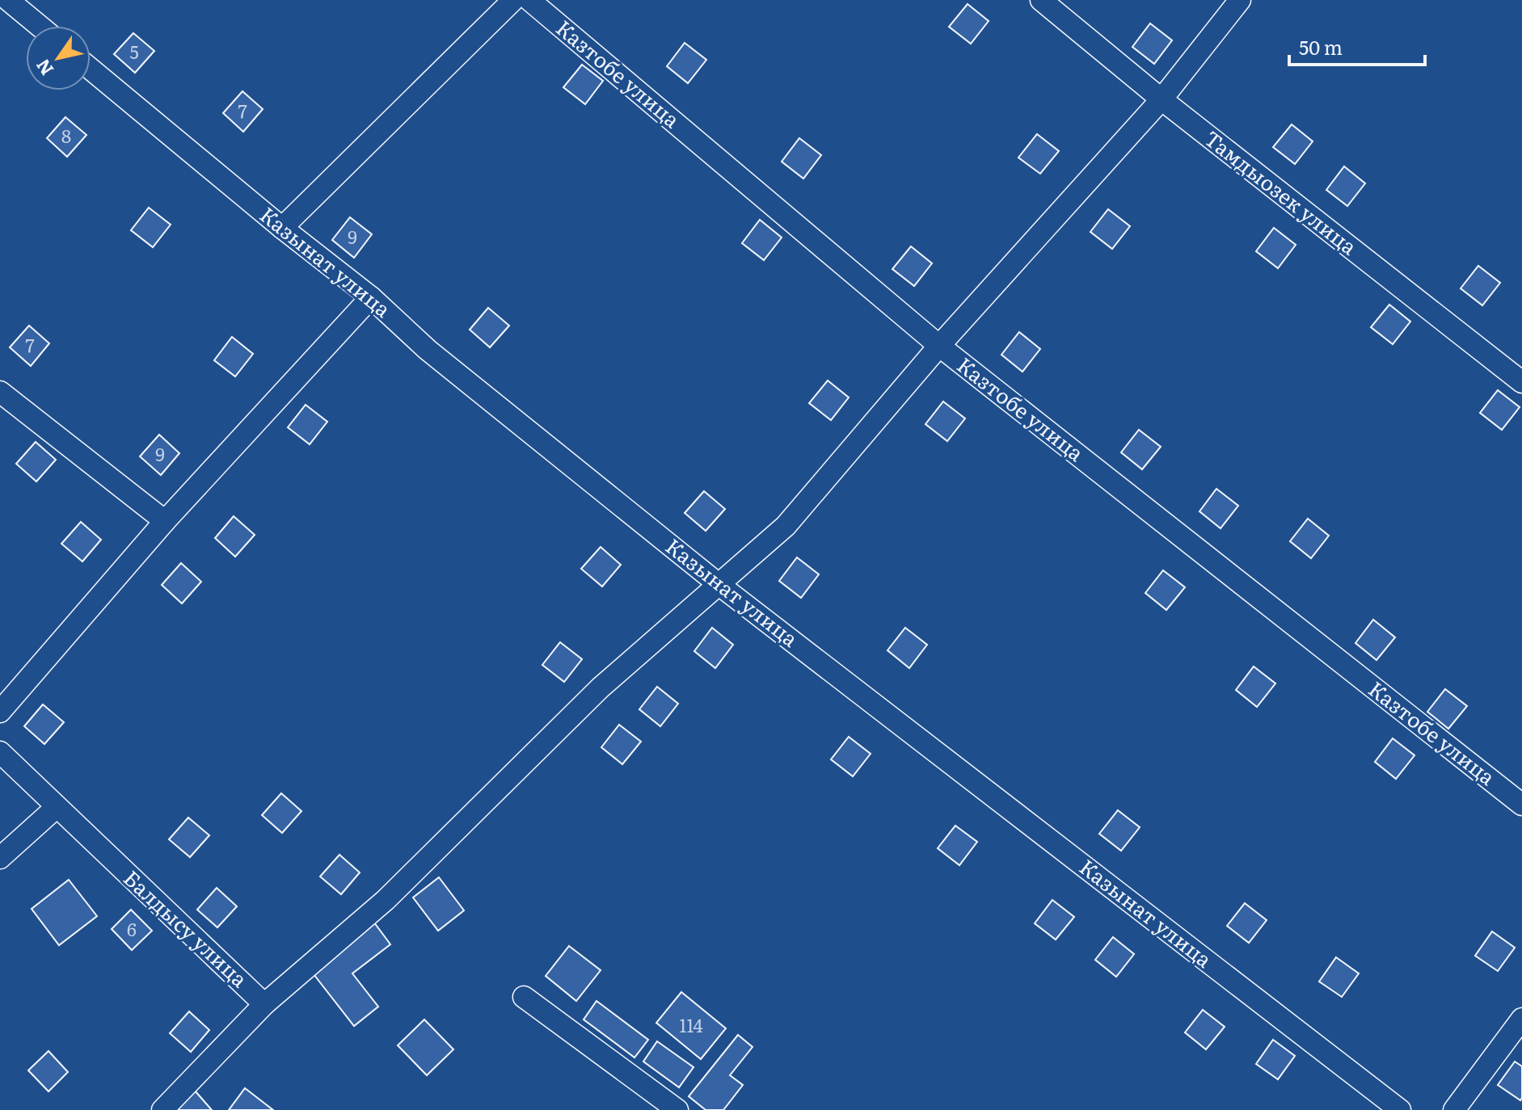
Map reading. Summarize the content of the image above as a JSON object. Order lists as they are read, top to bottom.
{
  "streets": {
    "street": [
      "Казтобе улица",
      "Тамдыозек улица",
      "Казынат улица",
      "Балдысу улица"
    ]
  },
  "house_numbers": [
    "5",
    "7",
    "8",
    "9",
    "7",
    "9",
    "6",
    "114"
  ],
  "scale_bar": "50 m",
  "north": "bottom left"
}
